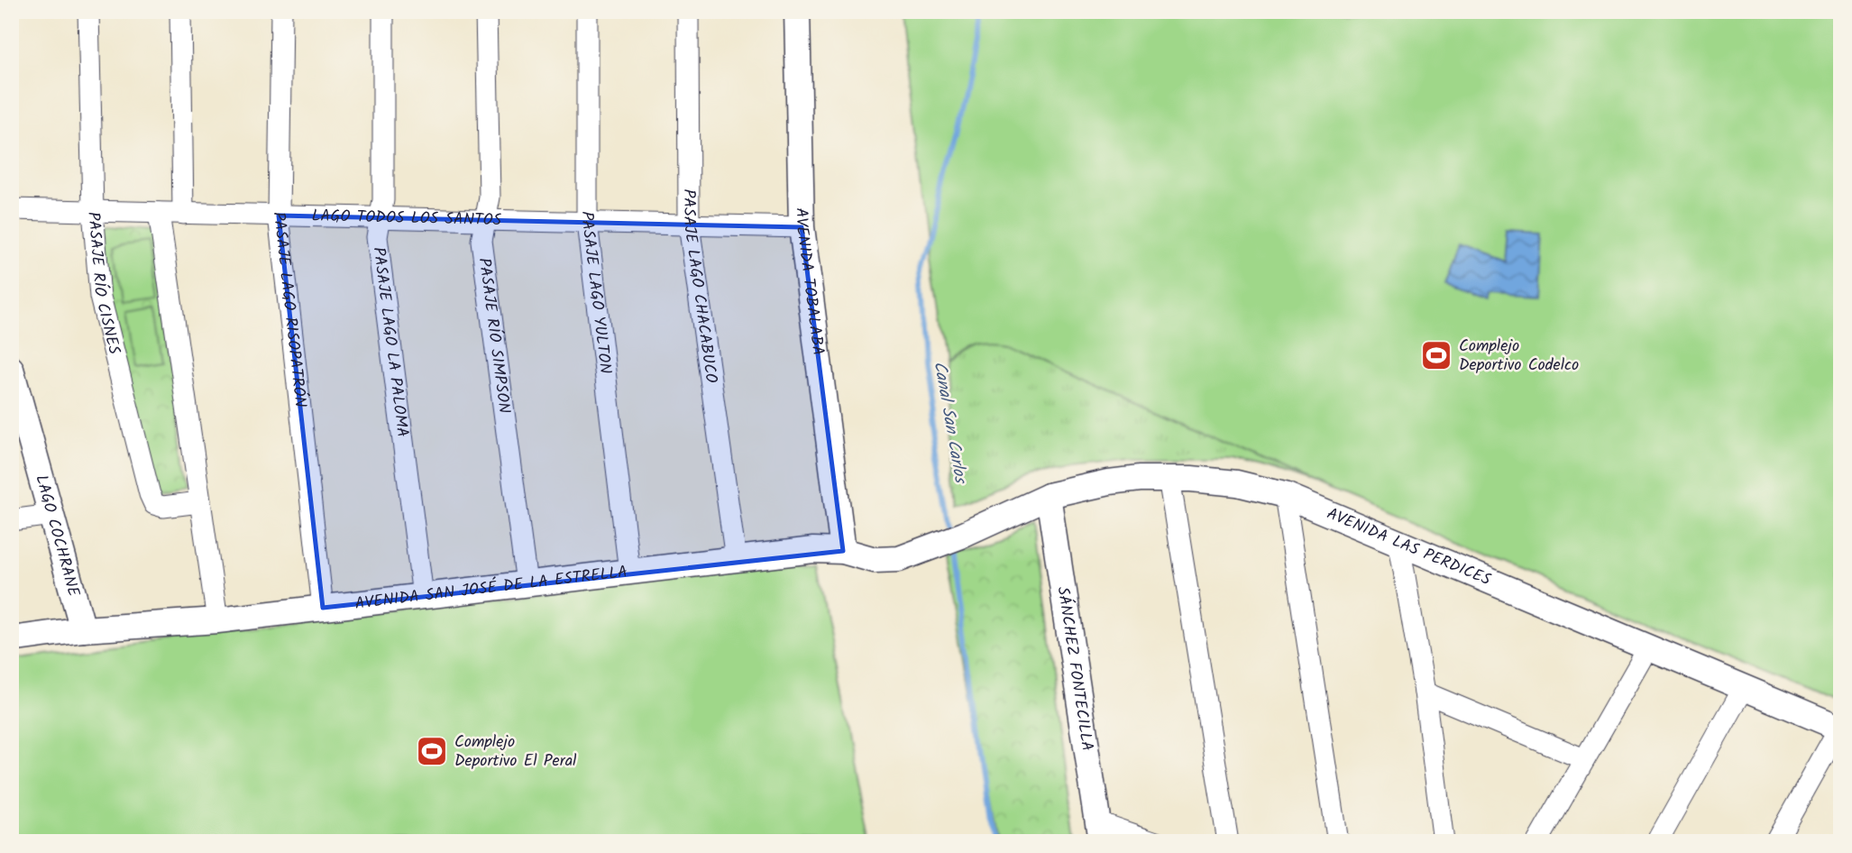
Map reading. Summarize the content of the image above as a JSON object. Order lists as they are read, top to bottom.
{
  "streets": {
    "street": [
      "LAGO TODOS LOS SANTOS",
      "AVENIDA TOBALABA",
      "PASAJE RÍO CISNES",
      "PASAJE LAGO CHACABUCO",
      "PASAJE LAGO YULTON",
      "PASAJE LAGO RISOPATRÓN",
      "PASAJE RÍO SIMPSON",
      "PASAJE LAGO LA PALOMA",
      "LAGO COCHRANE",
      "AVENIDA LAS PERDICES",
      "AVENIDA SAN JOSÉ DE LA ESTRELLA",
      "SÁNCHEZ FONTECILLA"
    ]
  },
  "crossings": [
    ["LAGO TODOS LOS SANTOS", "AVENIDA TOBALABA"],
    ["LAGO TODOS LOS SANTOS", "PASAJE RÍO CISNES"],
    ["LAGO TODOS LOS SANTOS", "PASAJE LAGO CHACABUCO"],
    ["LAGO TODOS LOS SANTOS", "PASAJE LAGO YULTON"],
    ["LAGO TODOS LOS SANTOS", "PASAJE LAGO RISOPATRÓN"],
    ["LAGO TODOS LOS SANTOS", "PASAJE RÍO SIMPSON"],
    ["LAGO TODOS LOS SANTOS", "PASAJE LAGO LA PALOMA"],
    ["AVENIDA TOBALABA", "AVENIDA SAN JOSÉ DE LA ESTRELLA"],
    ["PASAJE LAGO CHACABUCO", "AVENIDA SAN JOSÉ DE LA ESTRELLA"],
    ["PASAJE LAGO YULTON", "AVENIDA SAN JOSÉ DE LA ESTRELLA"],
    ["PASAJE LAGO RISOPATRÓN", "AVENIDA SAN JOSÉ DE LA ESTRELLA"],
    ["PASAJE RÍO SIMPSON", "AVENIDA SAN JOSÉ DE LA ESTRELLA"],
    ["PASAJE LAGO LA PALOMA", "AVENIDA SAN JOSÉ DE LA ESTRELLA"],
    ["LAGO COCHRANE", "AVENIDA SAN JOSÉ DE LA ESTRELLA"],
    ["AVENIDA LAS PERDICES", "AVENIDA SAN JOSÉ DE LA ESTRELLA"],
    ["AVENIDA LAS PERDICES", "SÁNCHEZ FONTECILLA"]
  ],
  "water": ["Canal San Carlos"],
  "places": {
    "sports": ["Complejo Deportivo Codelco", "Complejo Deportivo El Peral"]
  }
}
